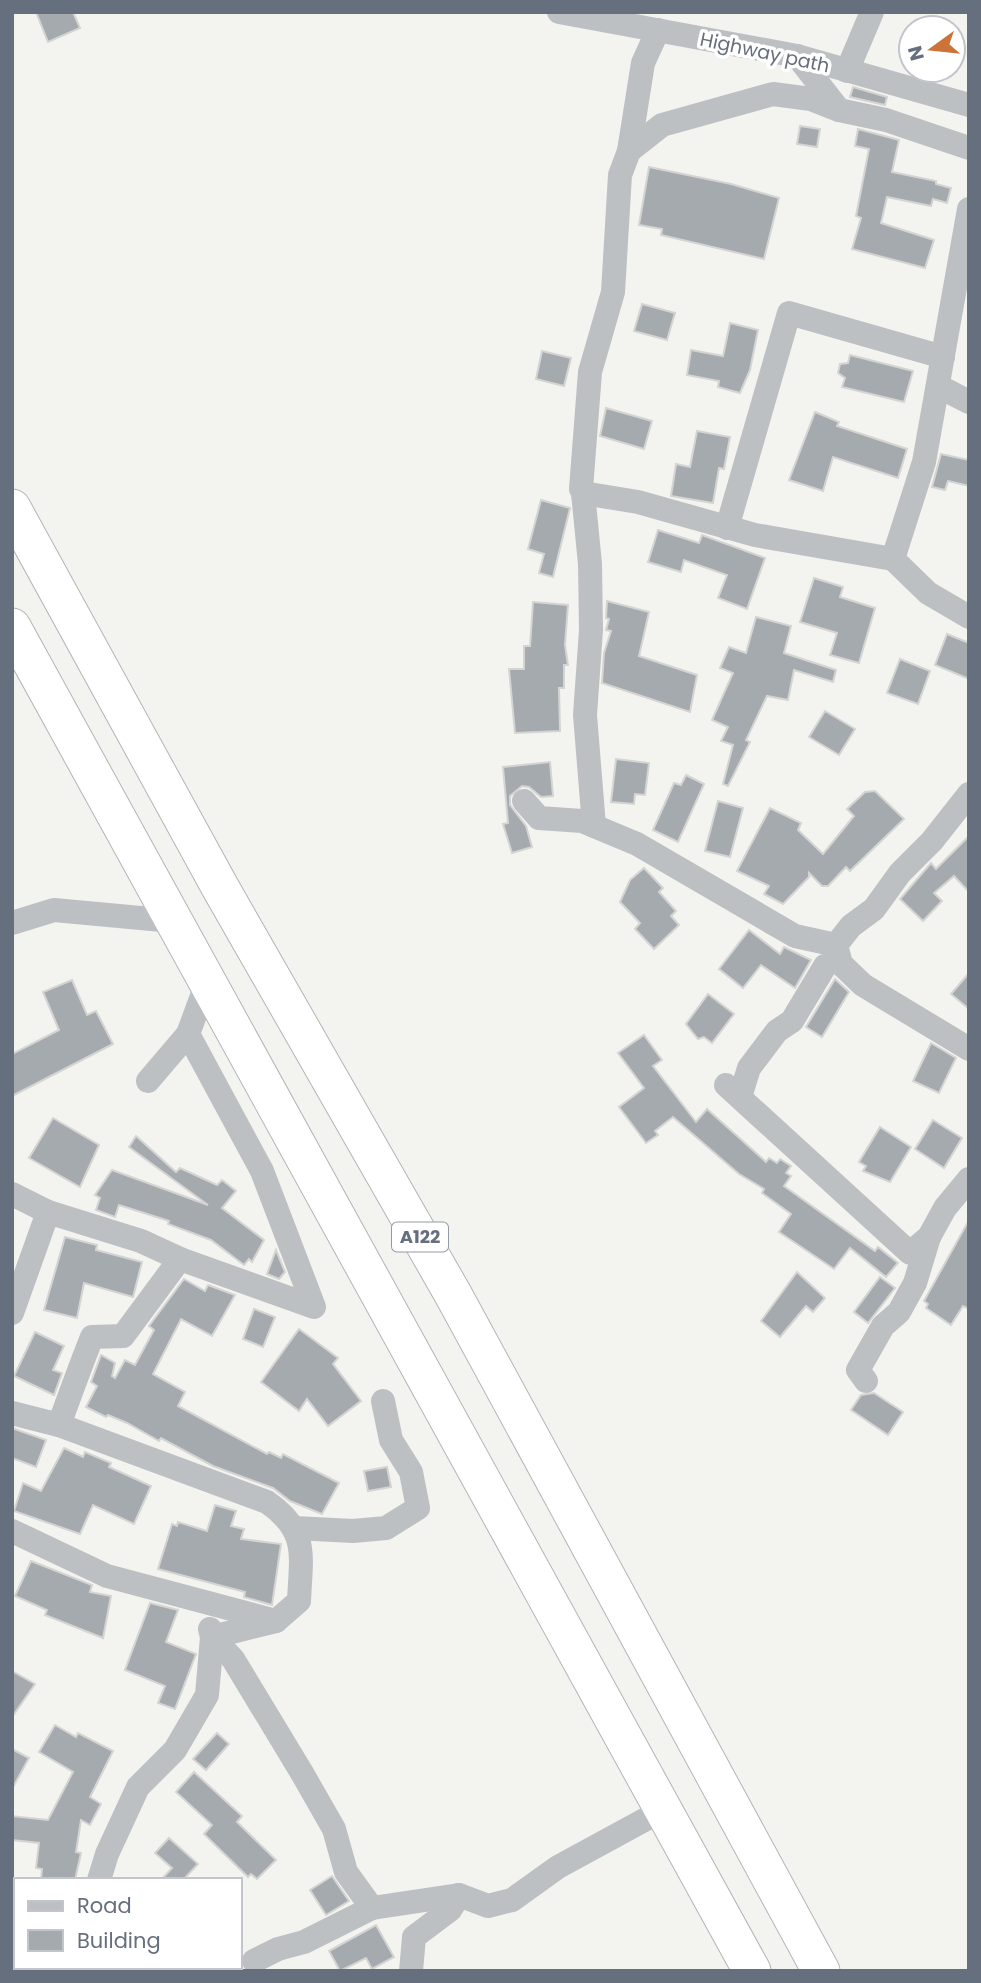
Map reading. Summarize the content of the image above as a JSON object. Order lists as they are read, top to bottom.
{
  "streets": {
    "highway": ["A122"],
    "street": ["Highway path"]
  },
  "legend": ["Road", "Building"],
  "north": "left"
}
